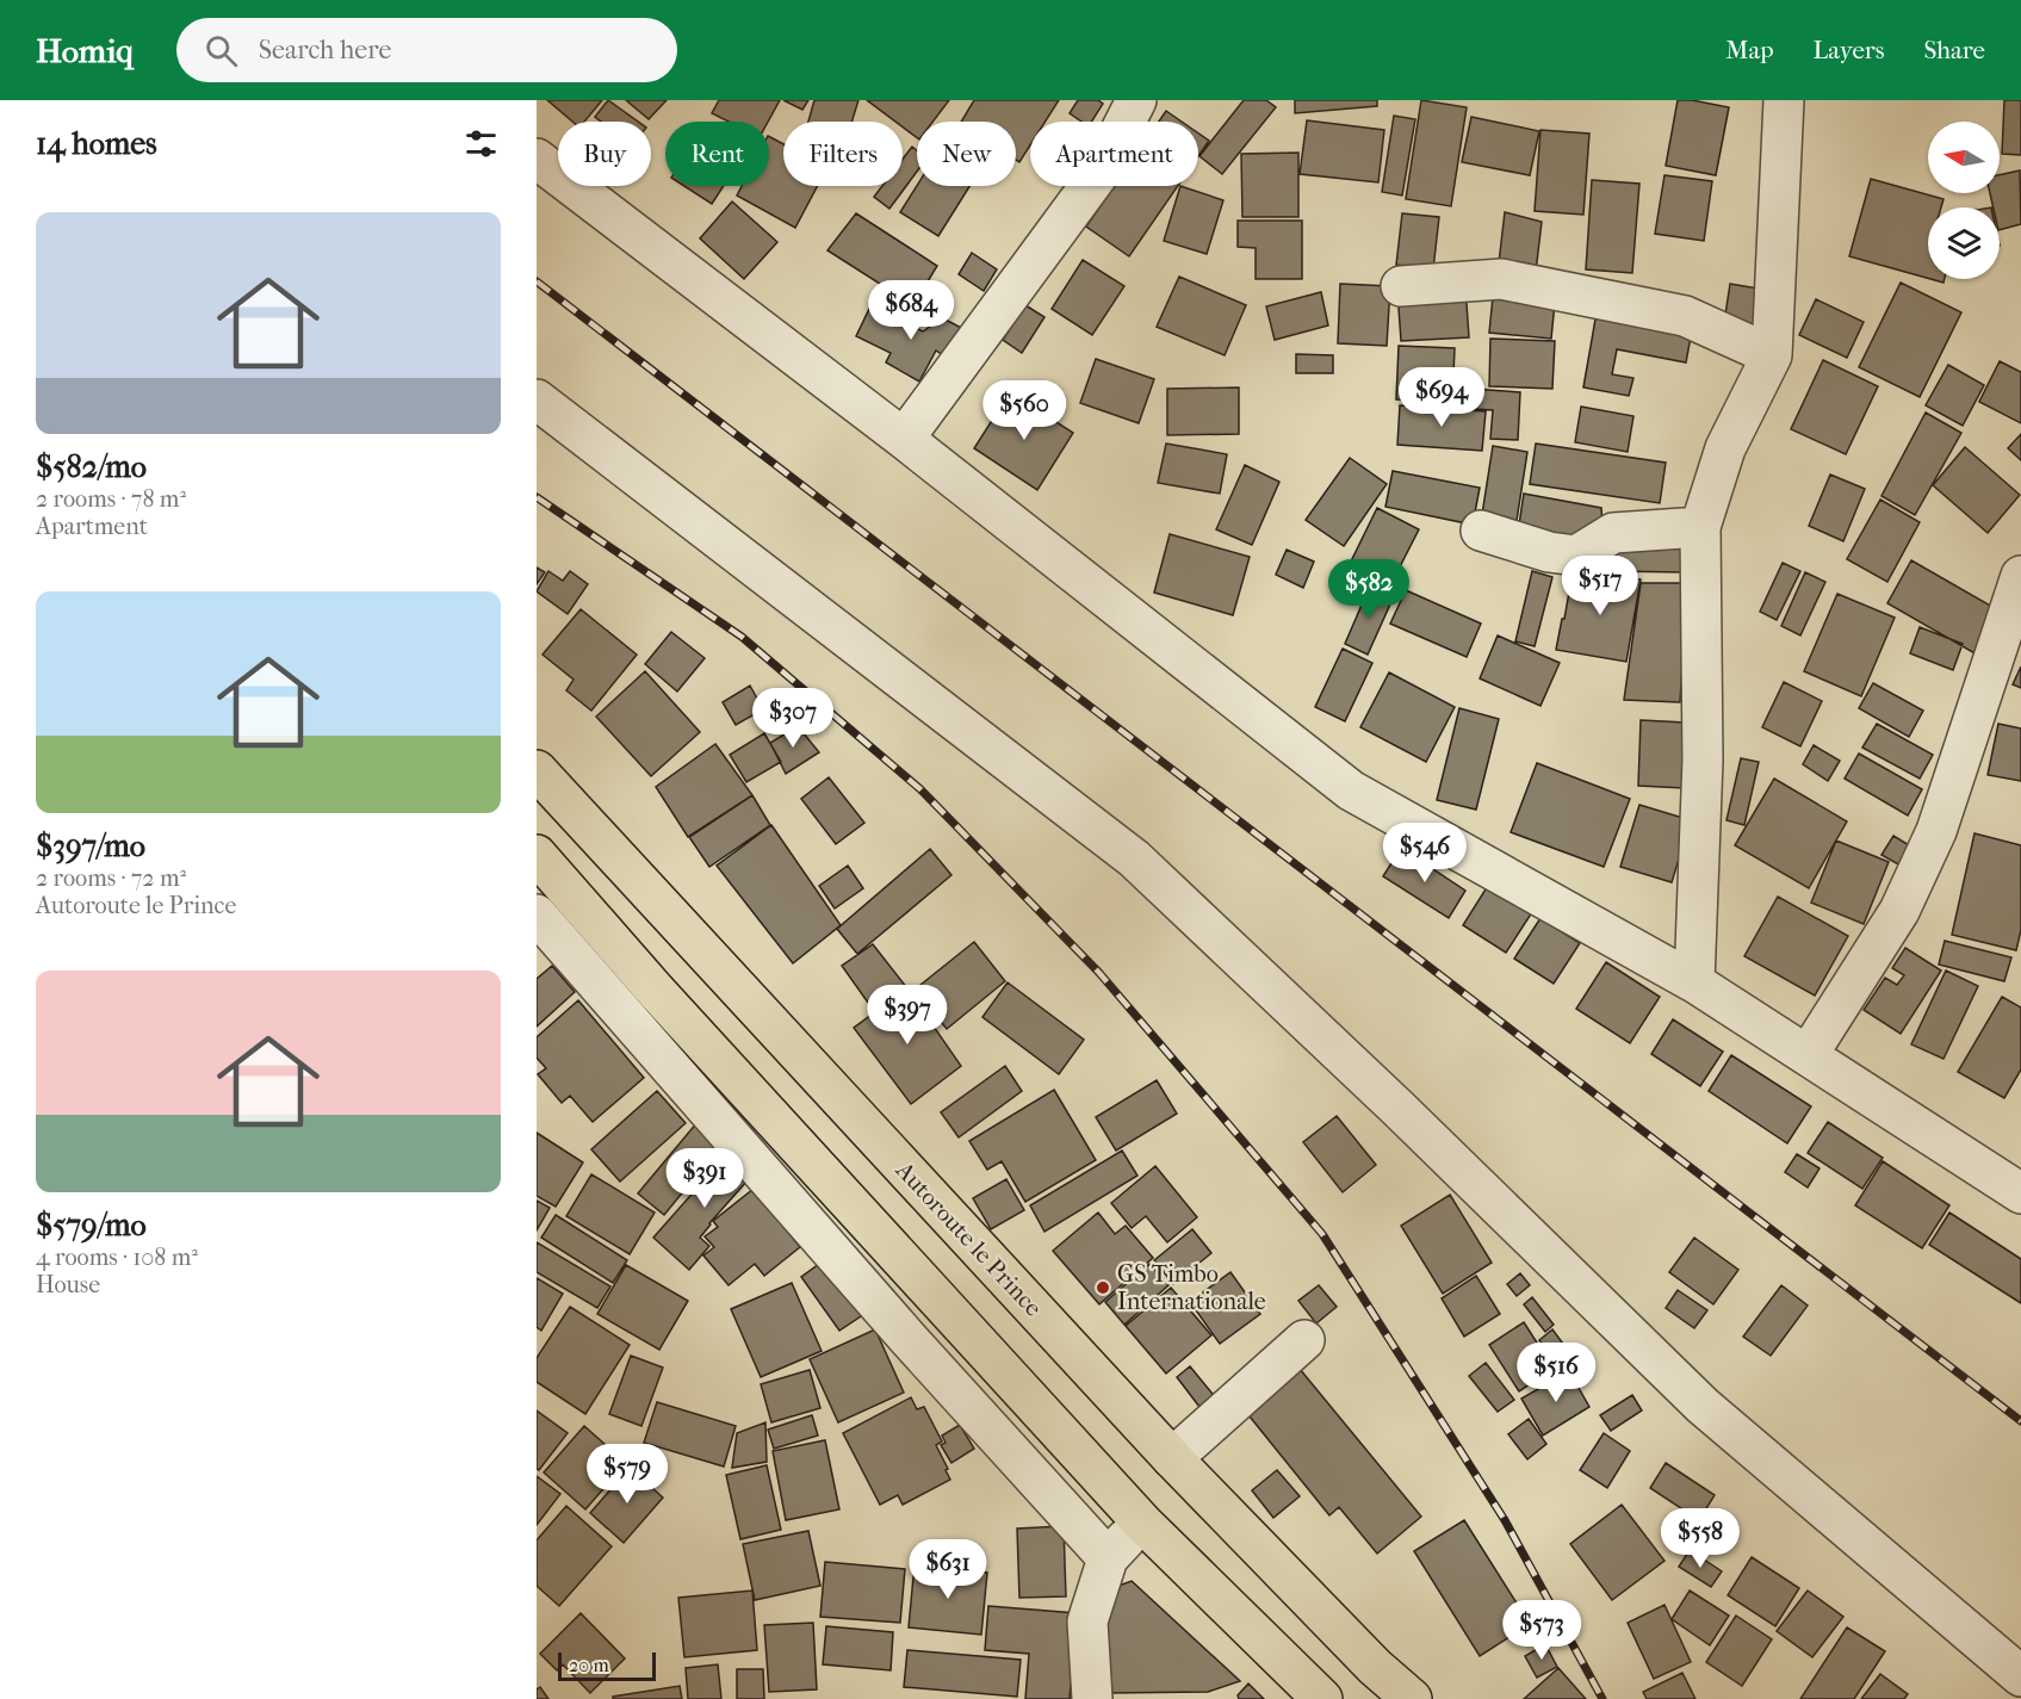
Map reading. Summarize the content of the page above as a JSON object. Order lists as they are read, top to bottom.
{
  "streets": {
    "main road": ["Autoroute le Prince"]
  },
  "places": ["GS Timbo Internationale"],
  "scale_bar": "20 m",
  "north": "left",
  "page": {
    "header": "Homiq",
    "search": "Search here",
    "nav": ["Map", "Layers", "Share"],
    "heading": "14 homes",
    "chip": [
      "Buy",
      "Rent",
      "Filters",
      "New",
      "Apartment"
    ],
    "list": [
      {
        "name": "$582/mo",
        "note": "2 rooms · 78 m² · Apartment"
      },
      {
        "name": "$397/mo",
        "note": "2 rooms · 72 m² · Autoroute le Prince"
      },
      {
        "name": "$579/mo",
        "note": "4 rooms · 108 m² · House"
      }
    ],
    "price": [
      "$684",
      "$694",
      "$560",
      "$517",
      "$582",
      "$307",
      "$546",
      "$397",
      "$391",
      "$516",
      "$579",
      "$558",
      "$631",
      "$573"
    ],
    "scale": "20 m"
  }
}
